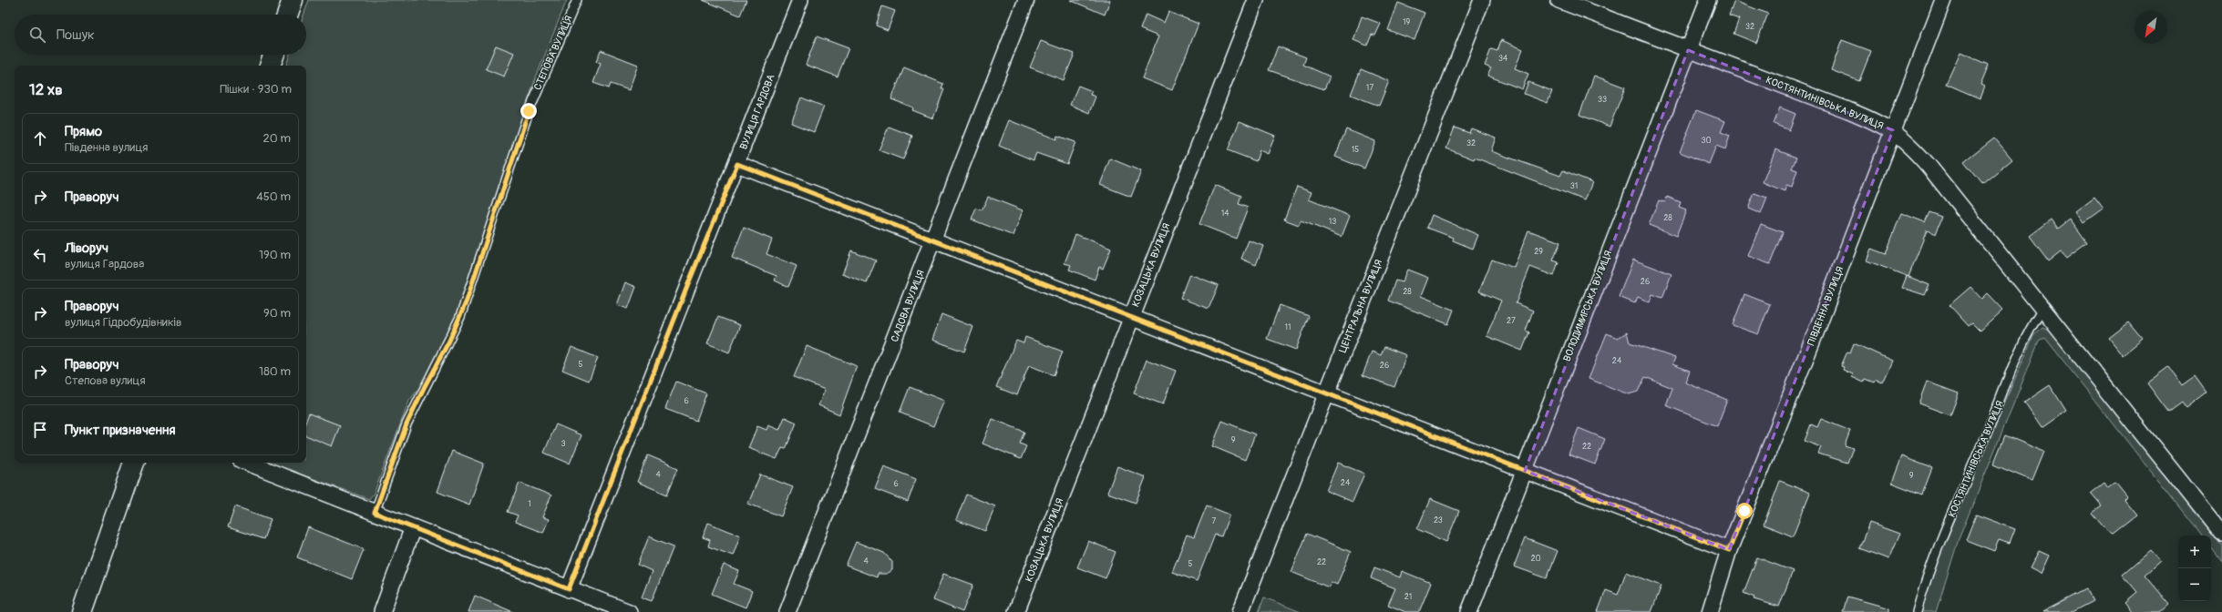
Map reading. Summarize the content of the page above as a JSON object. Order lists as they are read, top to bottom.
{
  "streets": {
    "street": [
      "КОСТЯНТИНІВСЬКА ВУЛИЦЯ",
      "ВУЛИЦЯ ГАРДОВА",
      "КОЗАЦЬКА ВУЛИЦЯ",
      "САДОВА ВУЛИЦЯ",
      "ЦЕНТРАЛЬНА ВУЛИЦЯ",
      "ВОЛОДИМИРСЬКА ВУЛИЦЯ",
      "ПІВДЕННА ВУЛИЦЯ"
    ],
    "lane": ["СТЕПОВА ВУЛИЦЯ"]
  },
  "crossings": [
    ["КОСТЯНТИНІВСЬКА ВУЛИЦЯ", "ВОЛОДИМИРСЬКА ВУЛИЦЯ"],
    ["КОСТЯНТИНІВСЬКА ВУЛИЦЯ", "ПІВДЕННА ВУЛИЦЯ"]
  ],
  "house_numbers": [
    "19",
    "32",
    "34",
    "17",
    "33",
    "30",
    "32",
    "15",
    "31",
    "14",
    "28",
    "13",
    "29",
    "26",
    "28",
    "27",
    "11",
    "24",
    "5",
    "26",
    "6",
    "9",
    "3",
    "22",
    "4",
    "9",
    "24",
    "6",
    "1",
    "23",
    "7",
    "20",
    "4",
    "22",
    "5",
    "21"
  ],
  "north": "bottom left",
  "page": {
    "search": "Пошук",
    "heading": ["12 хв", "Пішки · 930 m"],
    "list": [
      ["Прямо", "Південна вулиця", "20 m"],
      ["Праворуч", "450 m"],
      ["Ліворуч", "вулиця Гардова", "190 m"],
      ["Праворуч", "вулиця Гідробудівників", "90 m"],
      ["Праворуч", "Степова вулиця", "180 m"],
      "Пункт призначення"
    ],
    "map_buttons": ["+", "−"]
  }
}
